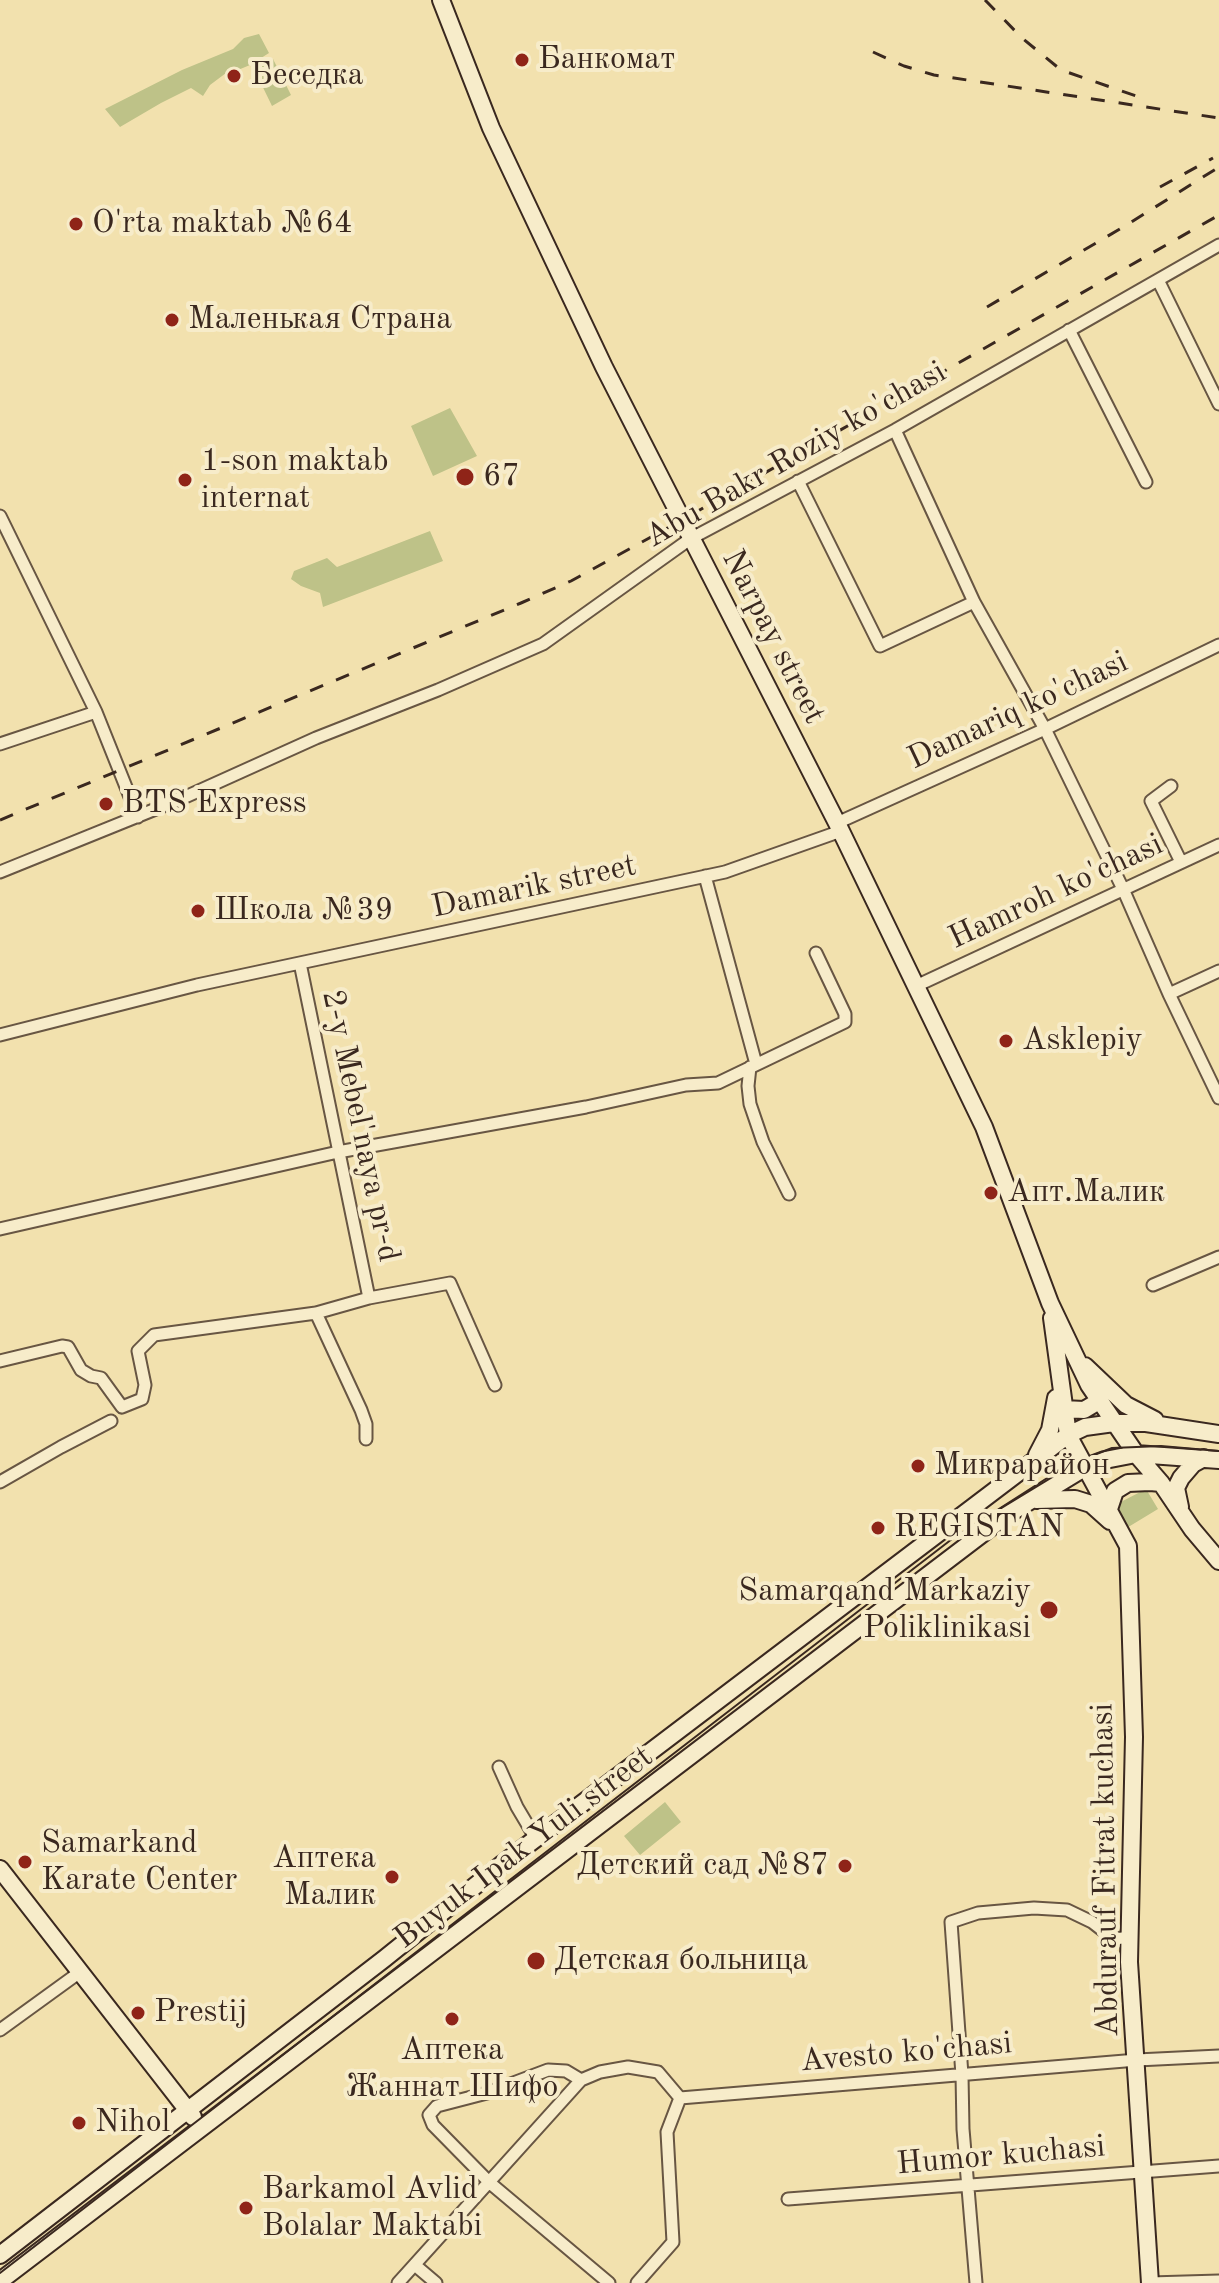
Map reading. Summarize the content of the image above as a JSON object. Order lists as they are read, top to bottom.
{
  "streets": {
    "main road": ["Narpay street", "Buyuk Ipak Yuli street", "Abdurauf Fitrat kuchasi"],
    "street": [
      "Abu Bakr Roziy ko'chasi",
      "Damariq ko'chasi",
      "Damarik street",
      "Hamroh ko'chasi",
      "2-y Mebel'naya pr-d",
      "Avesto ko'chasi",
      "Humor kuchasi"
    ]
  },
  "crossings": [
    ["Abu Bakr Roziy ko'chasi", "Narpay street"],
    ["Narpay street", "Damariq ko'chasi"],
    ["Narpay street", "Damarik street"],
    ["Narpay street", "Hamroh ko'chasi"],
    ["Narpay street", "Buyuk Ipak Yuli street"],
    ["Narpay street", "Abdurauf Fitrat kuchasi"],
    ["Damariq ko'chasi", "Damarik street"],
    ["Damarik street", "2-y Mebel'naya pr-d"],
    ["Buyuk Ipak Yuli street", "Abdurauf Fitrat kuchasi"],
    ["Abdurauf Fitrat kuchasi", "Avesto ko'chasi"],
    ["Abdurauf Fitrat kuchasi", "Humor kuchasi"]
  ],
  "places": [
    "Банкомат",
    "Беседка",
    "O'rta maktab №64",
    "Маленькая Страна",
    "67",
    "1-son maktab internat",
    "BTS Express",
    "Школа №39",
    "Asklepiy",
    "Апт.Малик",
    "Микрарайон",
    "REGISTAN",
    "Samarqand Markaziy Poliklinikasi",
    "Samarkand Karate Center",
    "Детский сад №87",
    "Аптека Малик",
    "Детская больница",
    "Prestij",
    "Аптека Жаннат Шифо",
    "Nihol",
    "Barkamol Avlid Bolalar Maktabi"
  ]
}
